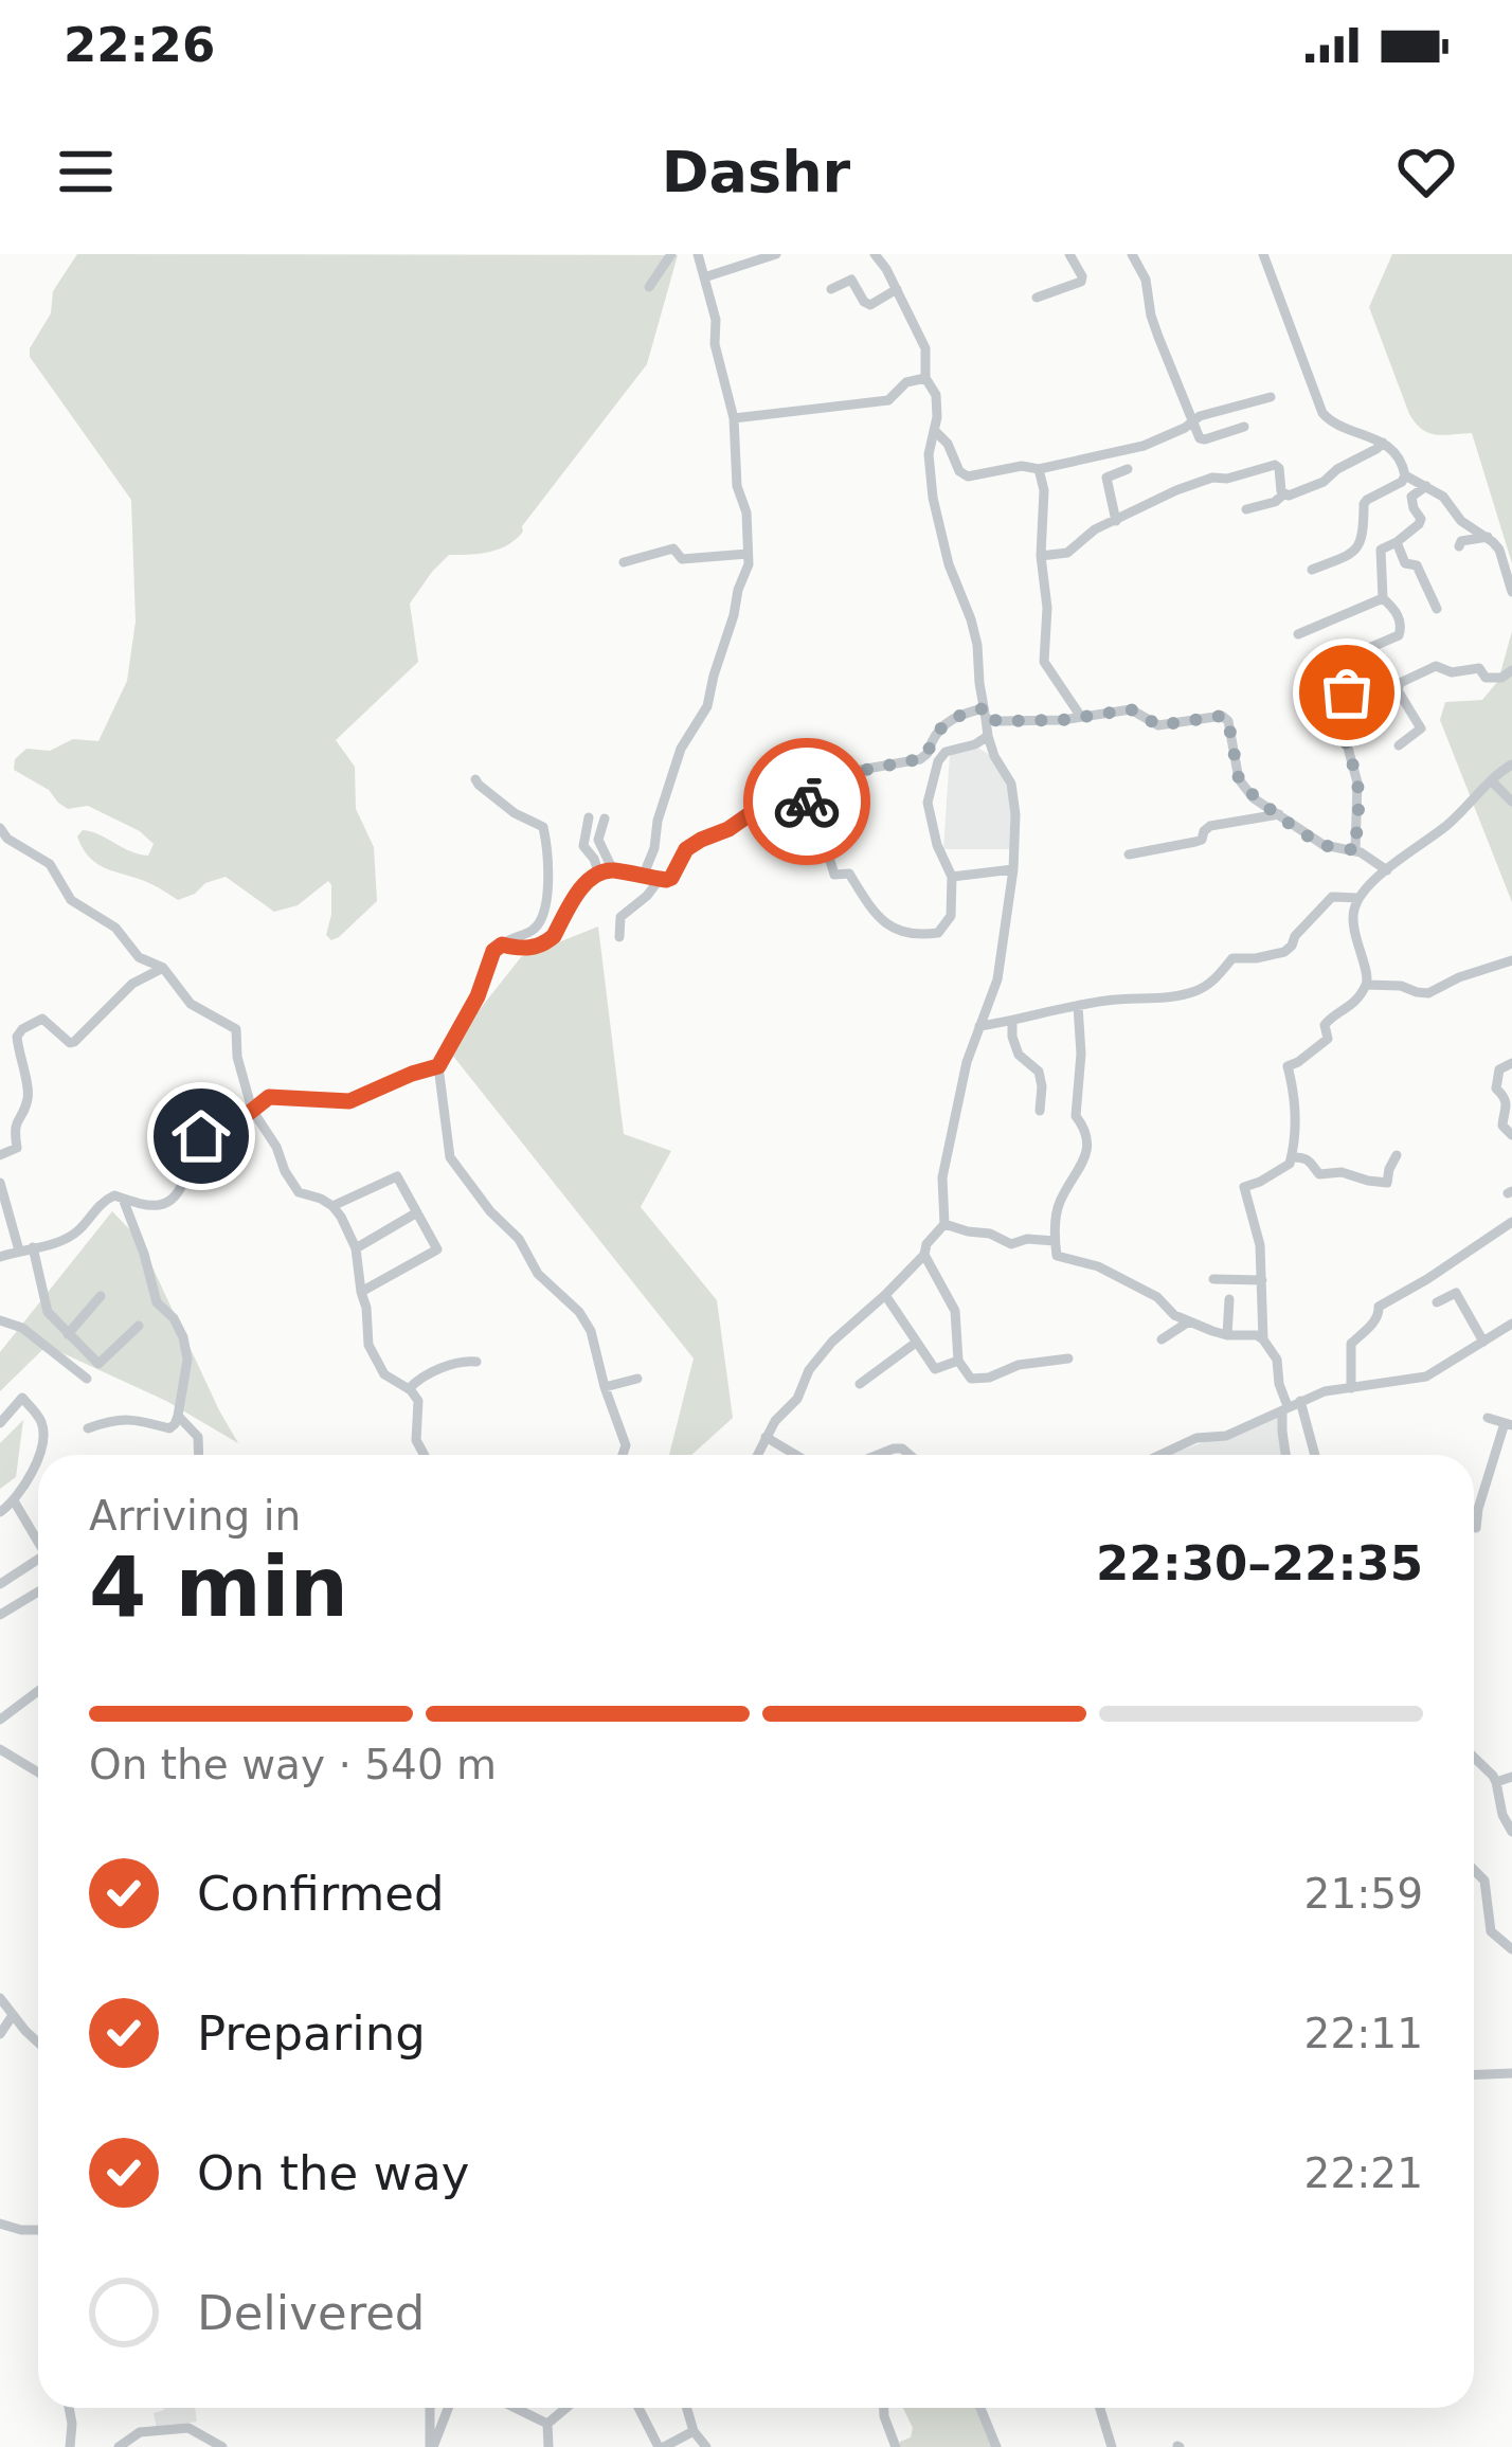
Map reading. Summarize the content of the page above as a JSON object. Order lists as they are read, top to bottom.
{
  "page": {
    "status": "22:26",
    "header": "Dashr",
    "heading": ["4 min", "Arriving in", "22:30–22:35"],
    "bar": "On the way · 540 m",
    "list": [
      ["Confirmed", "21:59"],
      ["Preparing", "22:11"],
      ["On the way", "22:21"],
      "Delivered"
    ]
  }
}
